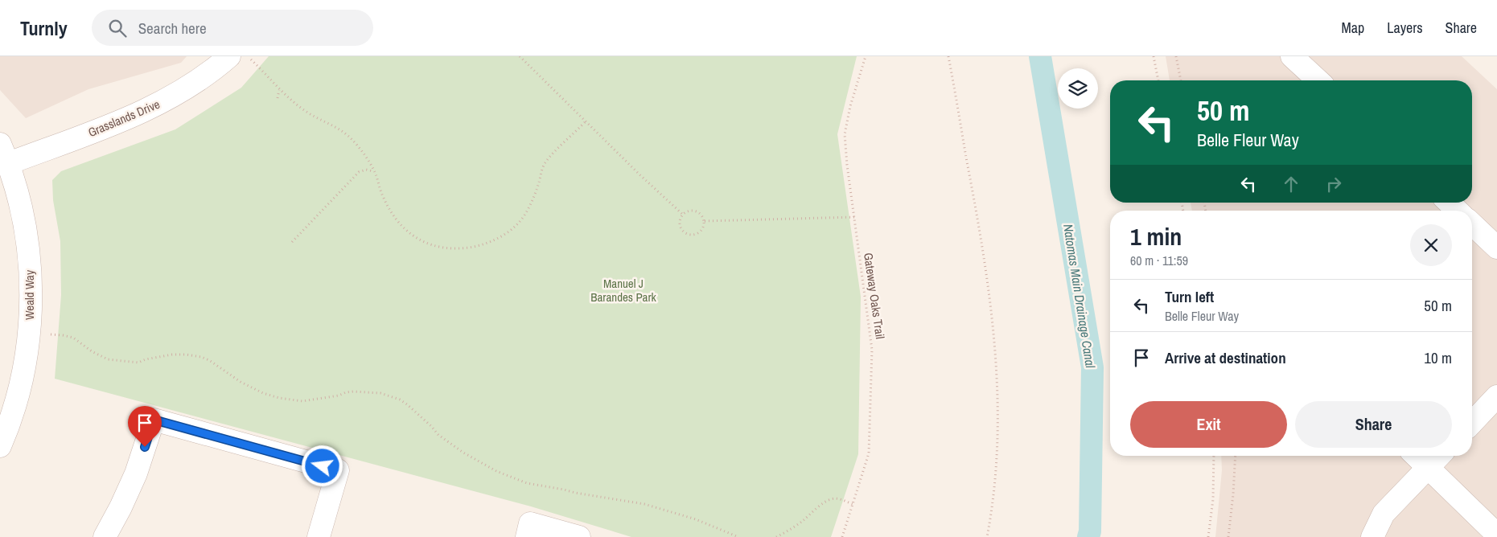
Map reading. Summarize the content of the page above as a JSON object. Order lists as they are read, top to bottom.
{
  "streets": {
    "street": ["Grasslands Drive", "Weald Way"],
    "path": ["Gateway Oaks Trail"]
  },
  "crossings": [
    ["Grasslands Drive", "Weald Way"]
  ],
  "water": ["Natomas Main Drainage Canal"],
  "parks": ["Manuel J Barandes Park"],
  "page": {
    "header": "Turnly",
    "search": "Search here",
    "nav": ["Map", "Layers", "Share"],
    "turn": ["50 m", "Belle Fleur Way"],
    "heading": ["1 min", "60 m · 11:59"],
    "list": [
      {
        "name": "Turn left",
        "note": "Belle Fleur Way",
        "value": "50 m"
      },
      {
        "name": "Arrive at destination",
        "value": "10 m"
      }
    ],
    "buttons": ["Exit", "Share"]
  }
}
